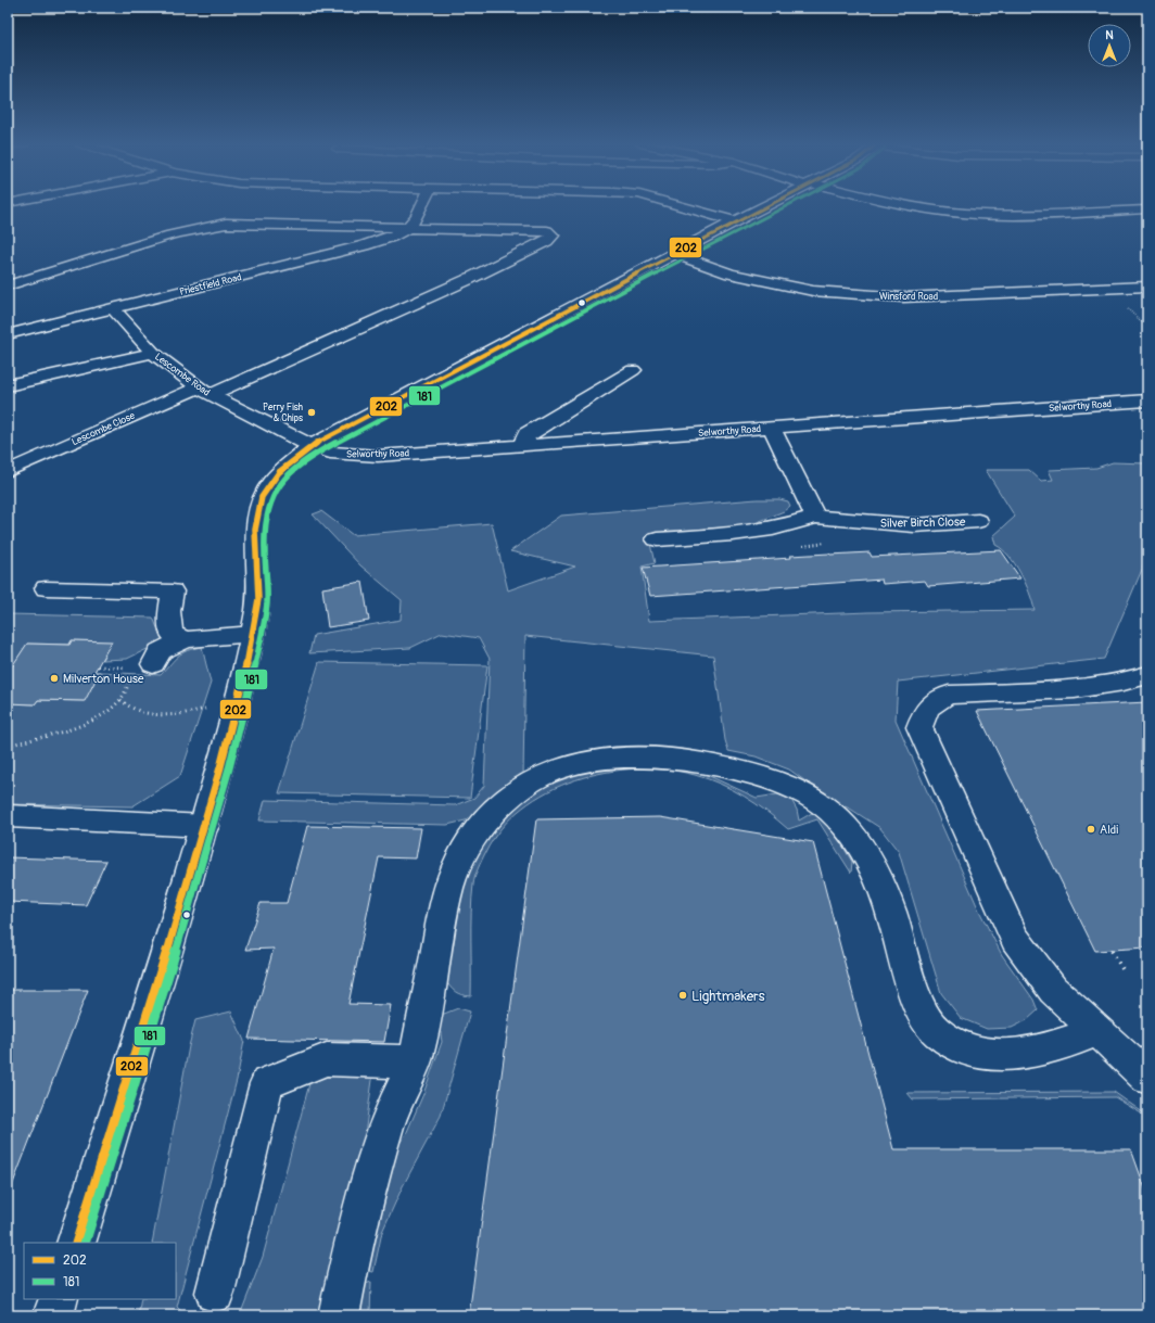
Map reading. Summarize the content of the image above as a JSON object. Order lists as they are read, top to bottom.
{
  "streets": {
    "street": [
      "Priestfield Road",
      "Winsford Road",
      "Lescombe Road",
      "Selworthy Road",
      "Lescombe Close",
      "Silver Birch Close"
    ]
  },
  "crossings": [
    ["Priestfield Road", "Lescombe Road"],
    ["Priestfield Road", "Lescombe Close"],
    ["Lescombe Road", "Selworthy Road"],
    ["Lescombe Road", "Lescombe Close"]
  ],
  "places": [
    "Perry Fish & Chips",
    "Milverton House",
    "Aldi",
    "Lightmakers"
  ],
  "lines": ["transit line 202", "transit line 181"],
  "legend": ["202", "181"],
  "north": "top"
}
